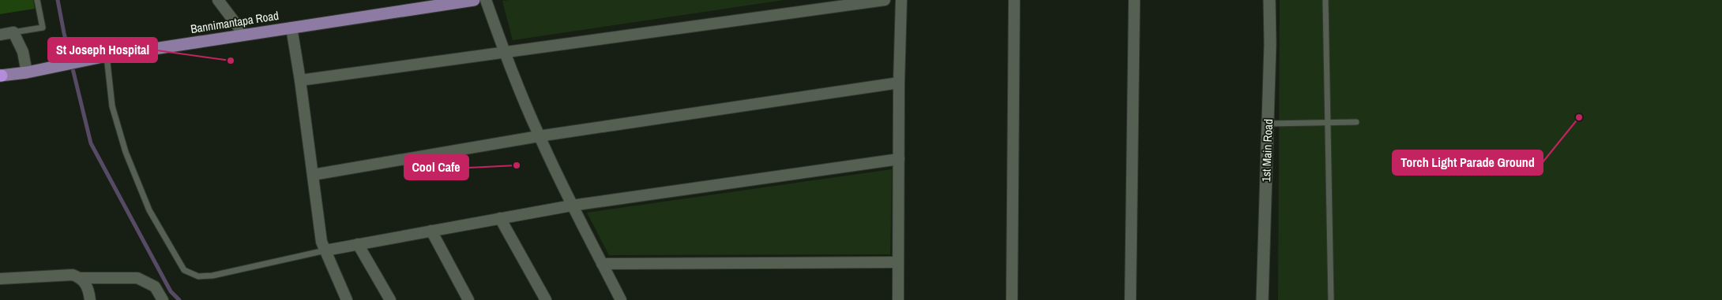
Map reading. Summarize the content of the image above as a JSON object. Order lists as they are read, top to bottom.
{
  "streets": {
    "main road": ["Bannimantapa Road"],
    "street": ["1st Main Road"]
  },
  "places": ["St Joseph Hospital", "Torch Light Parade Ground", "Cool Cafe"]
}
